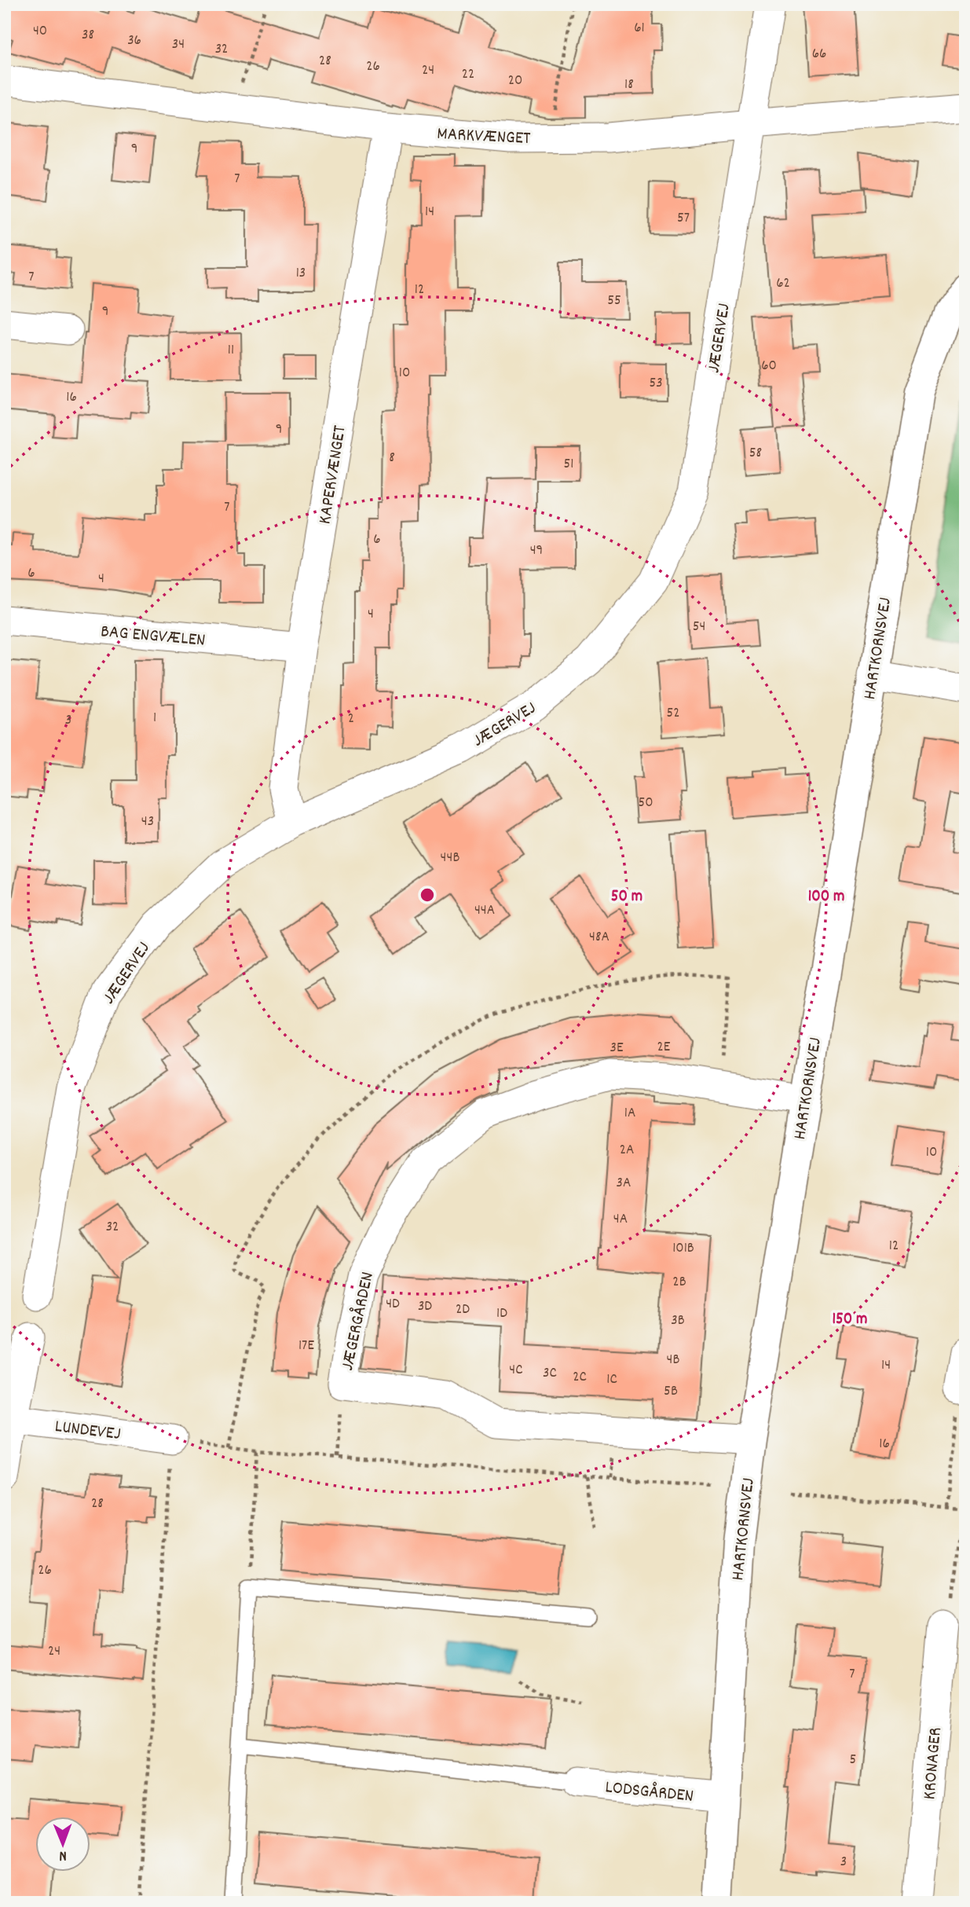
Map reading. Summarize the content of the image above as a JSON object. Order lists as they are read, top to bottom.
{
  "streets": {
    "street": [
      "MARKVÆNGET",
      "JÆGERVEJ",
      "KAPERVÆNGET",
      "BAG ENGVÆLEN",
      "HARTKORNSVEJ",
      "JÆGERGÅRDEN",
      "LUNDEVEJ",
      "KRONAGER",
      "LODSGÅRDEN"
    ]
  },
  "crossings": [
    ["MARKVÆNGET", "JÆGERVEJ"],
    ["MARKVÆNGET", "KAPERVÆNGET"],
    ["JÆGERVEJ", "KAPERVÆNGET"],
    ["KAPERVÆNGET", "BAG ENGVÆLEN"],
    ["HARTKORNSVEJ", "JÆGERGÅRDEN"],
    ["HARTKORNSVEJ", "LODSGÅRDEN"]
  ],
  "house_numbers": [
    "61",
    "40",
    "38",
    "36",
    "34",
    "32",
    "66",
    "28",
    "26",
    "24",
    "22",
    "20",
    "18",
    "9",
    "7",
    "14",
    "57",
    "13",
    "7",
    "62",
    "12",
    "55",
    "9",
    "11",
    "60",
    "10",
    "53",
    "16",
    "9",
    "58",
    "8",
    "51",
    "7",
    "6",
    "49",
    "6",
    "4",
    "4",
    "54",
    "52",
    "1",
    "2",
    "3",
    "50",
    "43",
    "44B",
    "44A",
    "48A",
    "2E",
    "3E",
    "1A",
    "2A",
    "10",
    "3A",
    "4A",
    "32",
    "12",
    "101B",
    "2B",
    "4D",
    "3D",
    "2D",
    "1D",
    "3B",
    "17E",
    "4B",
    "14",
    "4C",
    "3C",
    "2C",
    "1C",
    "5B",
    "16",
    "28",
    "26",
    "24",
    "7",
    "5",
    "3"
  ],
  "north": "bottom",
  "rings": ["50 m", "100 m", "150 m"]
}
